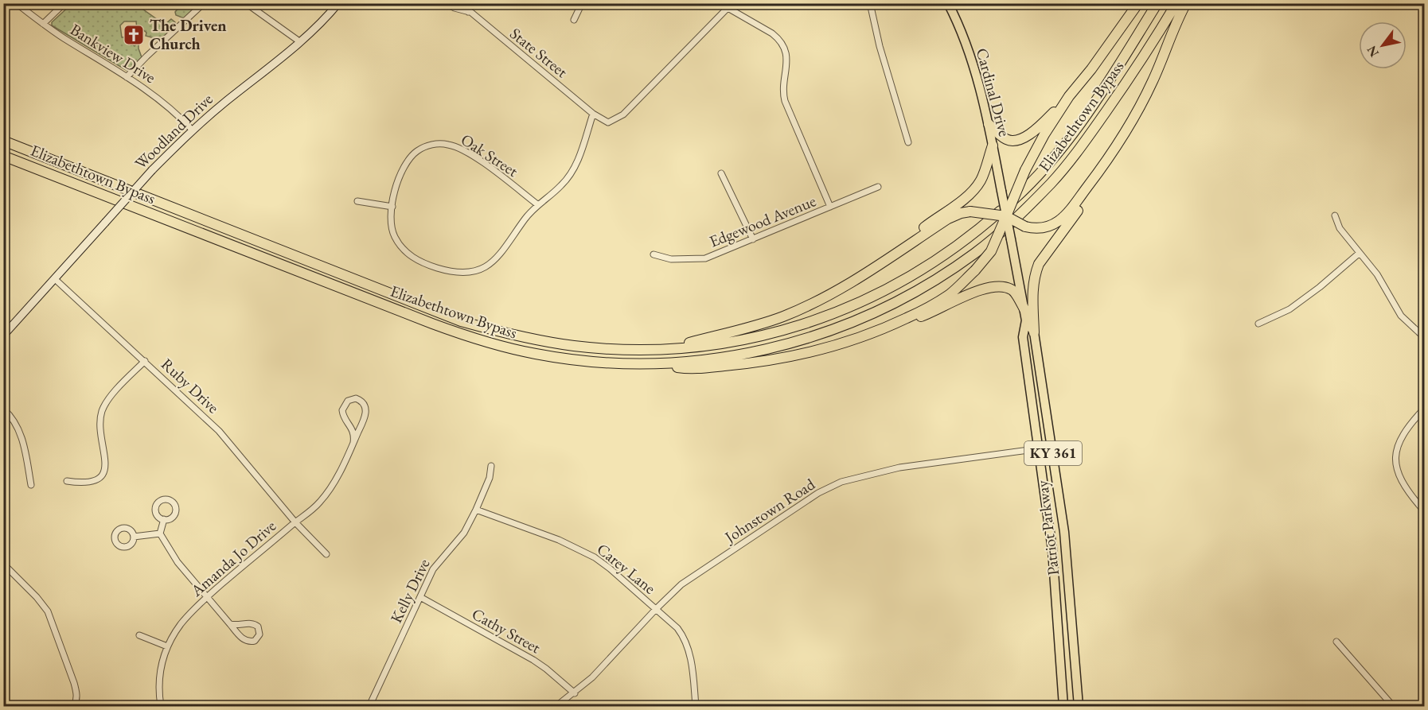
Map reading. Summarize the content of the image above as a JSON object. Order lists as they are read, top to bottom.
{
  "streets": {
    "highway": ["Elizabethtown Bypass"],
    "main road": ["Cardinal Drive", "KY 361", "Patriot Parkway"],
    "street": [
      "State Street",
      "Bankview Drive",
      "Woodland Drive",
      "Oak Street",
      "Edgewood Avenue",
      "Ruby Drive",
      "Johnstown Road",
      "Amanda Jo Drive",
      "Carey Lane",
      "Kelly Drive",
      "Cathy Street"
    ]
  },
  "crossings": [
    ["State Street", "Oak Street"],
    ["Bankview Drive", "Woodland Drive"],
    ["Cardinal Drive", "Patriot Parkway"],
    ["Woodland Drive", "Ruby Drive"],
    ["Ruby Drive", "Amanda Jo Drive"],
    ["Johnstown Road", "Patriot Parkway"],
    ["Johnstown Road", "Carey Lane"],
    ["Johnstown Road", "Cathy Street"],
    ["Carey Lane", "Kelly Drive"],
    ["Kelly Drive", "Cathy Street"]
  ],
  "places": {
    "church": ["The Driven Church"]
  },
  "north": "bottom left"
}
